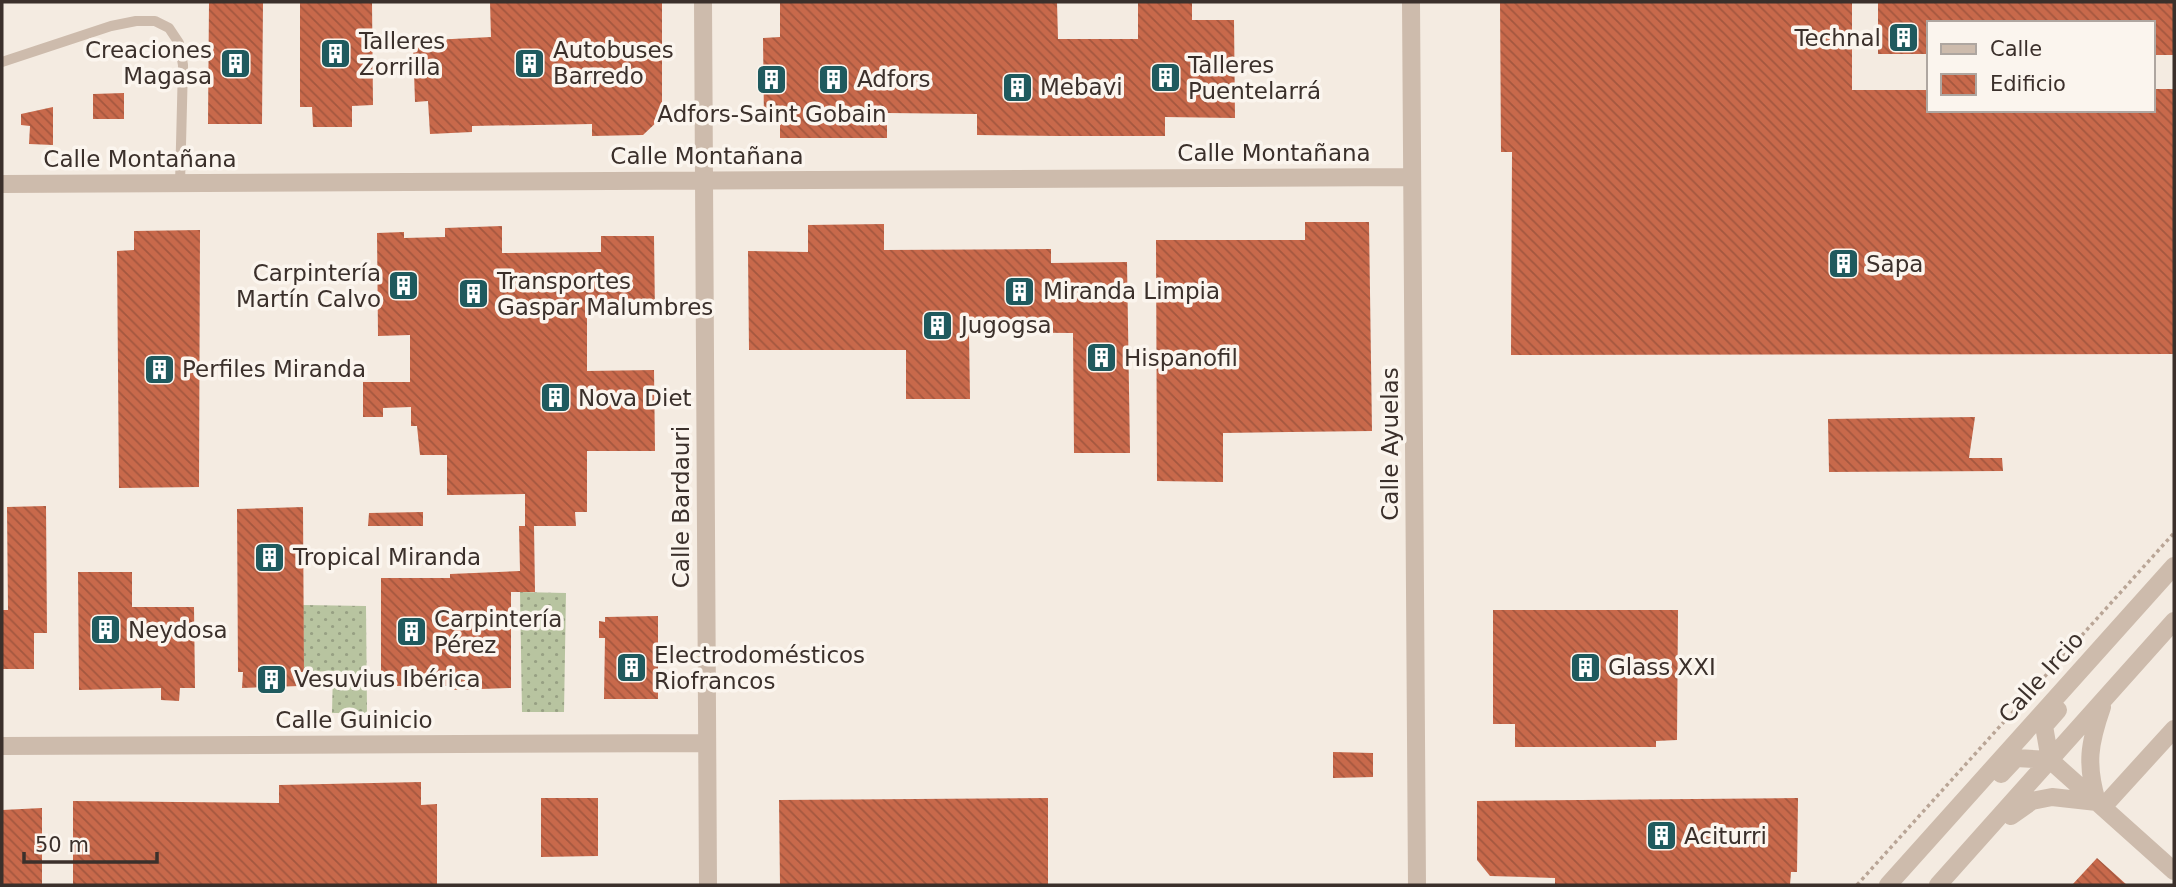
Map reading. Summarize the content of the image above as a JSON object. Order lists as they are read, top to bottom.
{
  "streets": {
    "street": [
      "Calle Montañana",
      "Calle Ayuelas",
      "Calle Bardauri",
      "Calle Ircio",
      "Calle Guinicio"
    ]
  },
  "crossings": [
    ["Calle Montañana", "Calle Ayuelas"],
    ["Calle Montañana", "Calle Bardauri"],
    ["Calle Bardauri", "Calle Guinicio"]
  ],
  "places": {
    "building": [
      "Technal",
      "Talleres Zorrilla",
      "Creaciones Magasa",
      "Autobuses Barredo",
      "Talleres Puentelarrá",
      "Adfors",
      "Adfors-Saint Gobain",
      "Mebavi",
      "Sapa",
      "Carpintería Martín Calvo",
      "Miranda Limpia",
      "Transportes Gaspar Malumbres",
      "Jugogsa",
      "Hispanofil",
      "Perfiles Miranda",
      "Nova Diet",
      "Tropical Miranda",
      "Neydosa",
      "Carpintería Pérez",
      "Glass XXI",
      "Electrodomésticos Riofrancos",
      "Vesuvius Ibérica",
      "Aciturri"
    ]
  },
  "legend": ["Calle", "Edificio"],
  "scale_bar": "50 m"
}
